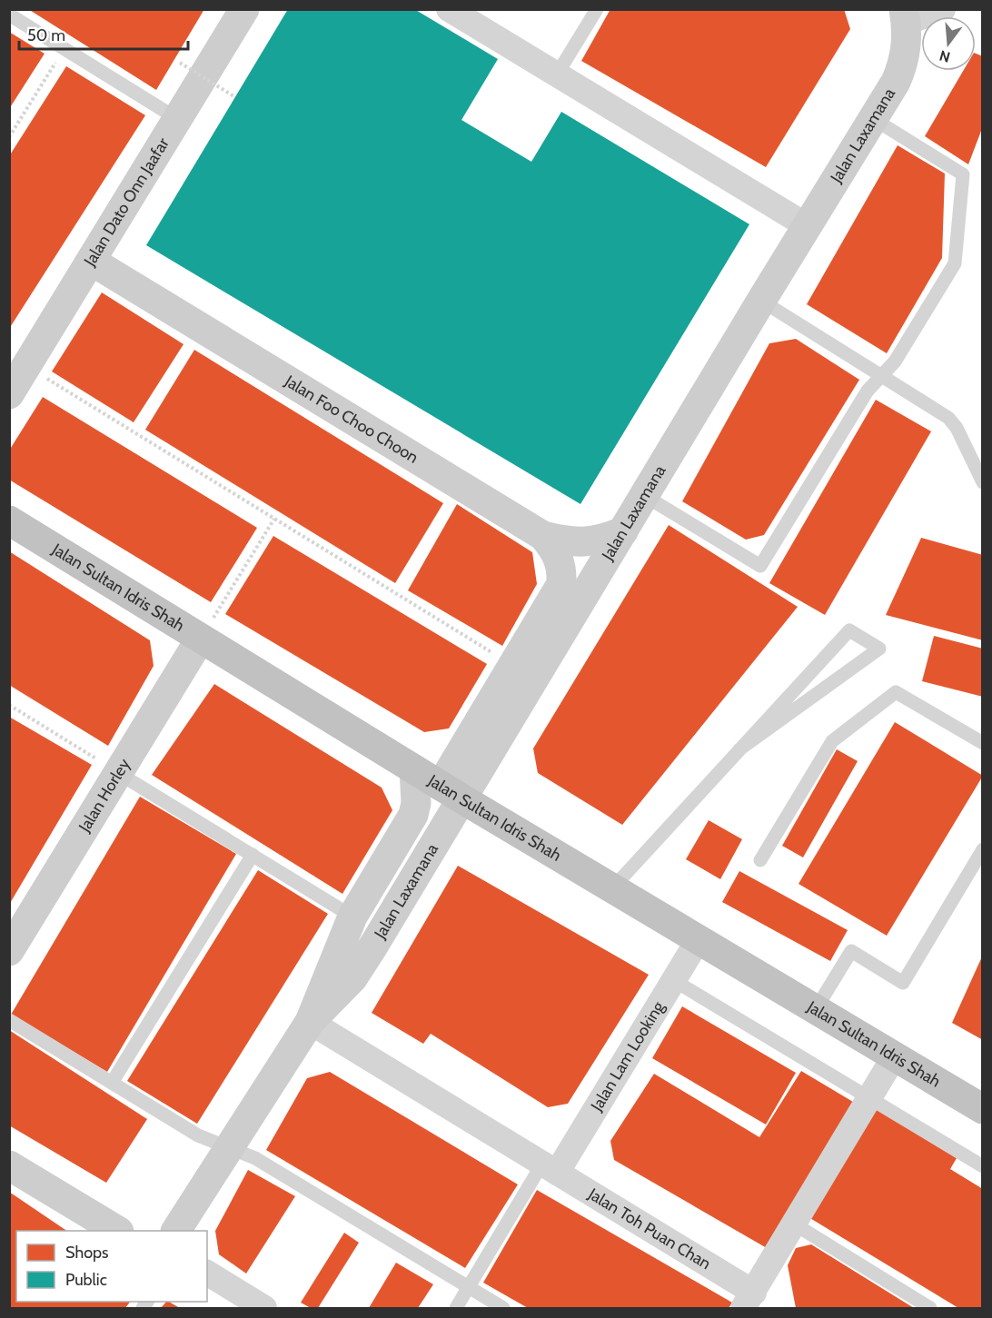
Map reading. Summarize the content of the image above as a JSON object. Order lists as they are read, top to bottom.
{
  "streets": {
    "highway": ["Jalan Sultan Idris Shah"],
    "street": [
      "Jalan Laxamana",
      "Jalan Dato Onn Jaafar",
      "Jalan Foo Choo Choon",
      "Jalan Horley",
      "Jalan Lam Looking",
      "Jalan Toh Puan Chan"
    ]
  },
  "crossings": [
    ["Jalan Laxamana", "Jalan Foo Choo Choon"],
    ["Jalan Laxamana", "Jalan Sultan Idris Shah"],
    ["Jalan Laxamana", "Jalan Toh Puan Chan"],
    ["Jalan Dato Onn Jaafar", "Jalan Foo Choo Choon"],
    ["Jalan Sultan Idris Shah", "Jalan Horley"],
    ["Jalan Sultan Idris Shah", "Jalan Lam Looking"],
    ["Jalan Sultan Idris Shah", "Jalan Toh Puan Chan"],
    ["Jalan Lam Looking", "Jalan Toh Puan Chan"]
  ],
  "legend": ["Shops", "Public"],
  "scale_bar": "50 m",
  "north": "bottom"
}
